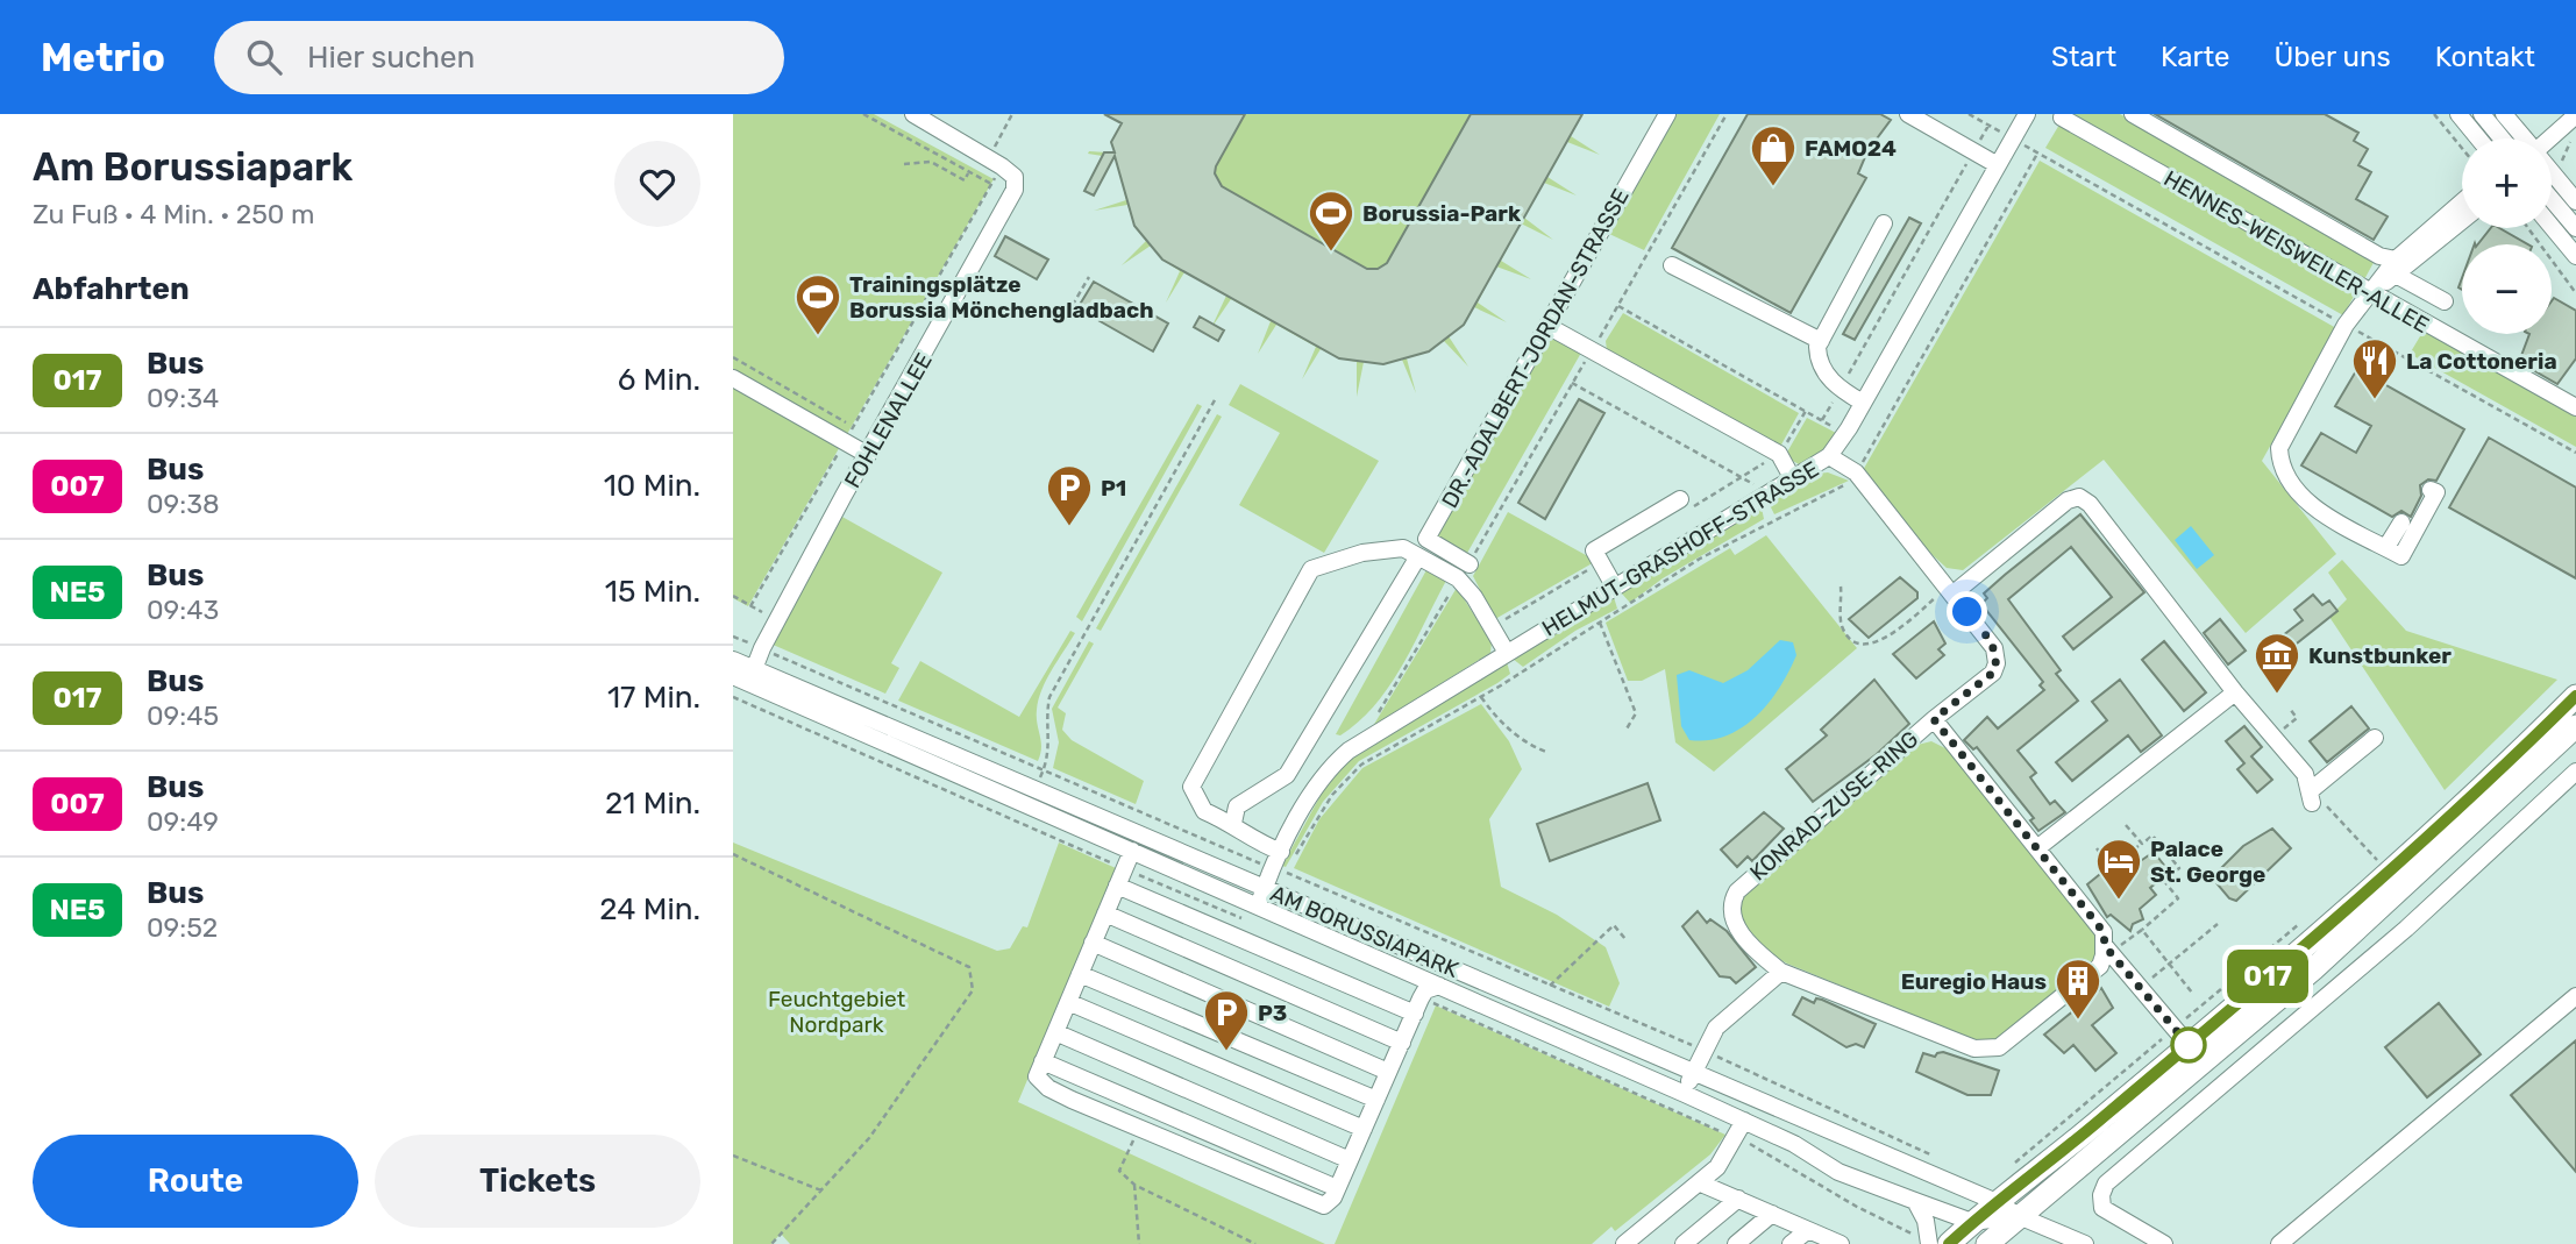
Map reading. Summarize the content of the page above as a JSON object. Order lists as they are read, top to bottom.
{
  "streets": {
    "street": [
      "HENNES-WEISWEILER-ALLEE",
      "DR.-ADALBERT-JORDAN-STRASSE",
      "FOHLENALLEE",
      "HELMUT-GRASHOFF-STRASSE",
      "KONRAD-ZUSE-RING",
      "AM BORUSSIAPARK"
    ]
  },
  "crossings": [
    ["FOHLENALLEE", "AM BORUSSIAPARK"],
    ["HELMUT-GRASHOFF-STRASSE", "KONRAD-ZUSE-RING"],
    ["HELMUT-GRASHOFF-STRASSE", "AM BORUSSIAPARK"]
  ],
  "parks": ["Feuchtgebiet Nordpark"],
  "places": {
    "shop": ["FAMO24"],
    "sports": ["Borussia-Park", "Trainingsplätze Borussia Mönchengladbach"],
    "restaurant": ["La Cottoneria"],
    "parking": ["P1", "P3"],
    "museum": ["Kunstbunker"],
    "hotel": ["Palace St. George"],
    "building": ["Euregio Haus"]
  },
  "lines": ["bus line 017"],
  "page": {
    "header": "Metrio",
    "search": "Hier suchen",
    "nav": [
      "Start",
      "Karte",
      "Über uns",
      "Kontakt"
    ],
    "heading": [
      ["Am Borussiapark", "Zu Fuß · 4 Min. · 250 m"],
      "Abfahrten"
    ],
    "on_map": "017",
    "map_buttons": ["+", "−"],
    "list": [
      {
        "mark": "017",
        "name": "Bus",
        "note": "09:34",
        "value": "6 Min."
      },
      {
        "mark": "007",
        "name": "Bus",
        "note": "09:38",
        "value": "10 Min."
      },
      {
        "mark": "NE5",
        "name": "Bus",
        "note": "09:43",
        "value": "15 Min."
      },
      {
        "mark": "017",
        "name": "Bus",
        "note": "09:45",
        "value": "17 Min."
      },
      {
        "mark": "007",
        "name": "Bus",
        "note": "09:49",
        "value": "21 Min."
      },
      {
        "mark": "NE5",
        "name": "Bus",
        "note": "09:52",
        "value": "24 Min."
      }
    ],
    "buttons": ["Route", "Tickets"]
  }
}
